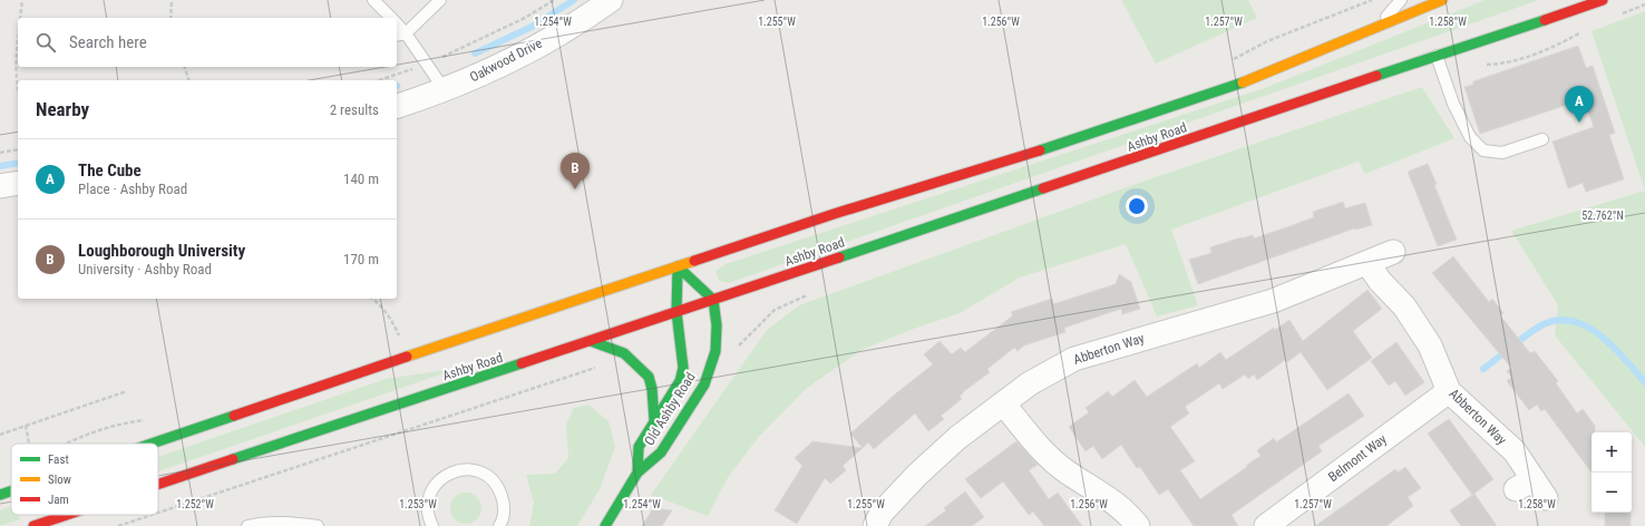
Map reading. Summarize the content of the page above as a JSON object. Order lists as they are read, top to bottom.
{
  "streets": {
    "main road": ["Ashby Road", "Old Ashby Road"],
    "street": ["Oakwood Drive", "Abberton Way", "Belmont Way"]
  },
  "crossings": [
    ["Ashby Road", "Old Ashby Road"],
    ["Abberton Way", "Belmont Way"]
  ],
  "legend": ["Fast", "Slow", "Jam"],
  "page": {
    "search": "Search here",
    "heading": ["Nearby", "2 results"],
    "pins": ["A", "B"],
    "list": [
      {
        "mark": "A",
        "name": "The Cube",
        "note": "Place · Ashby Road",
        "value": "140 m"
      },
      {
        "mark": "B",
        "name": "Loughborough University",
        "note": "University · Ashby Road",
        "value": "170 m"
      }
    ],
    "map_buttons": ["+", "−"]
  },
  "coordinates": [
    "1.254°W",
    "1.255°W",
    "1.257°W",
    "1.258°W",
    "1.256°W",
    "52.762°N",
    "1.252°W",
    "1.253°W"
  ]
}
